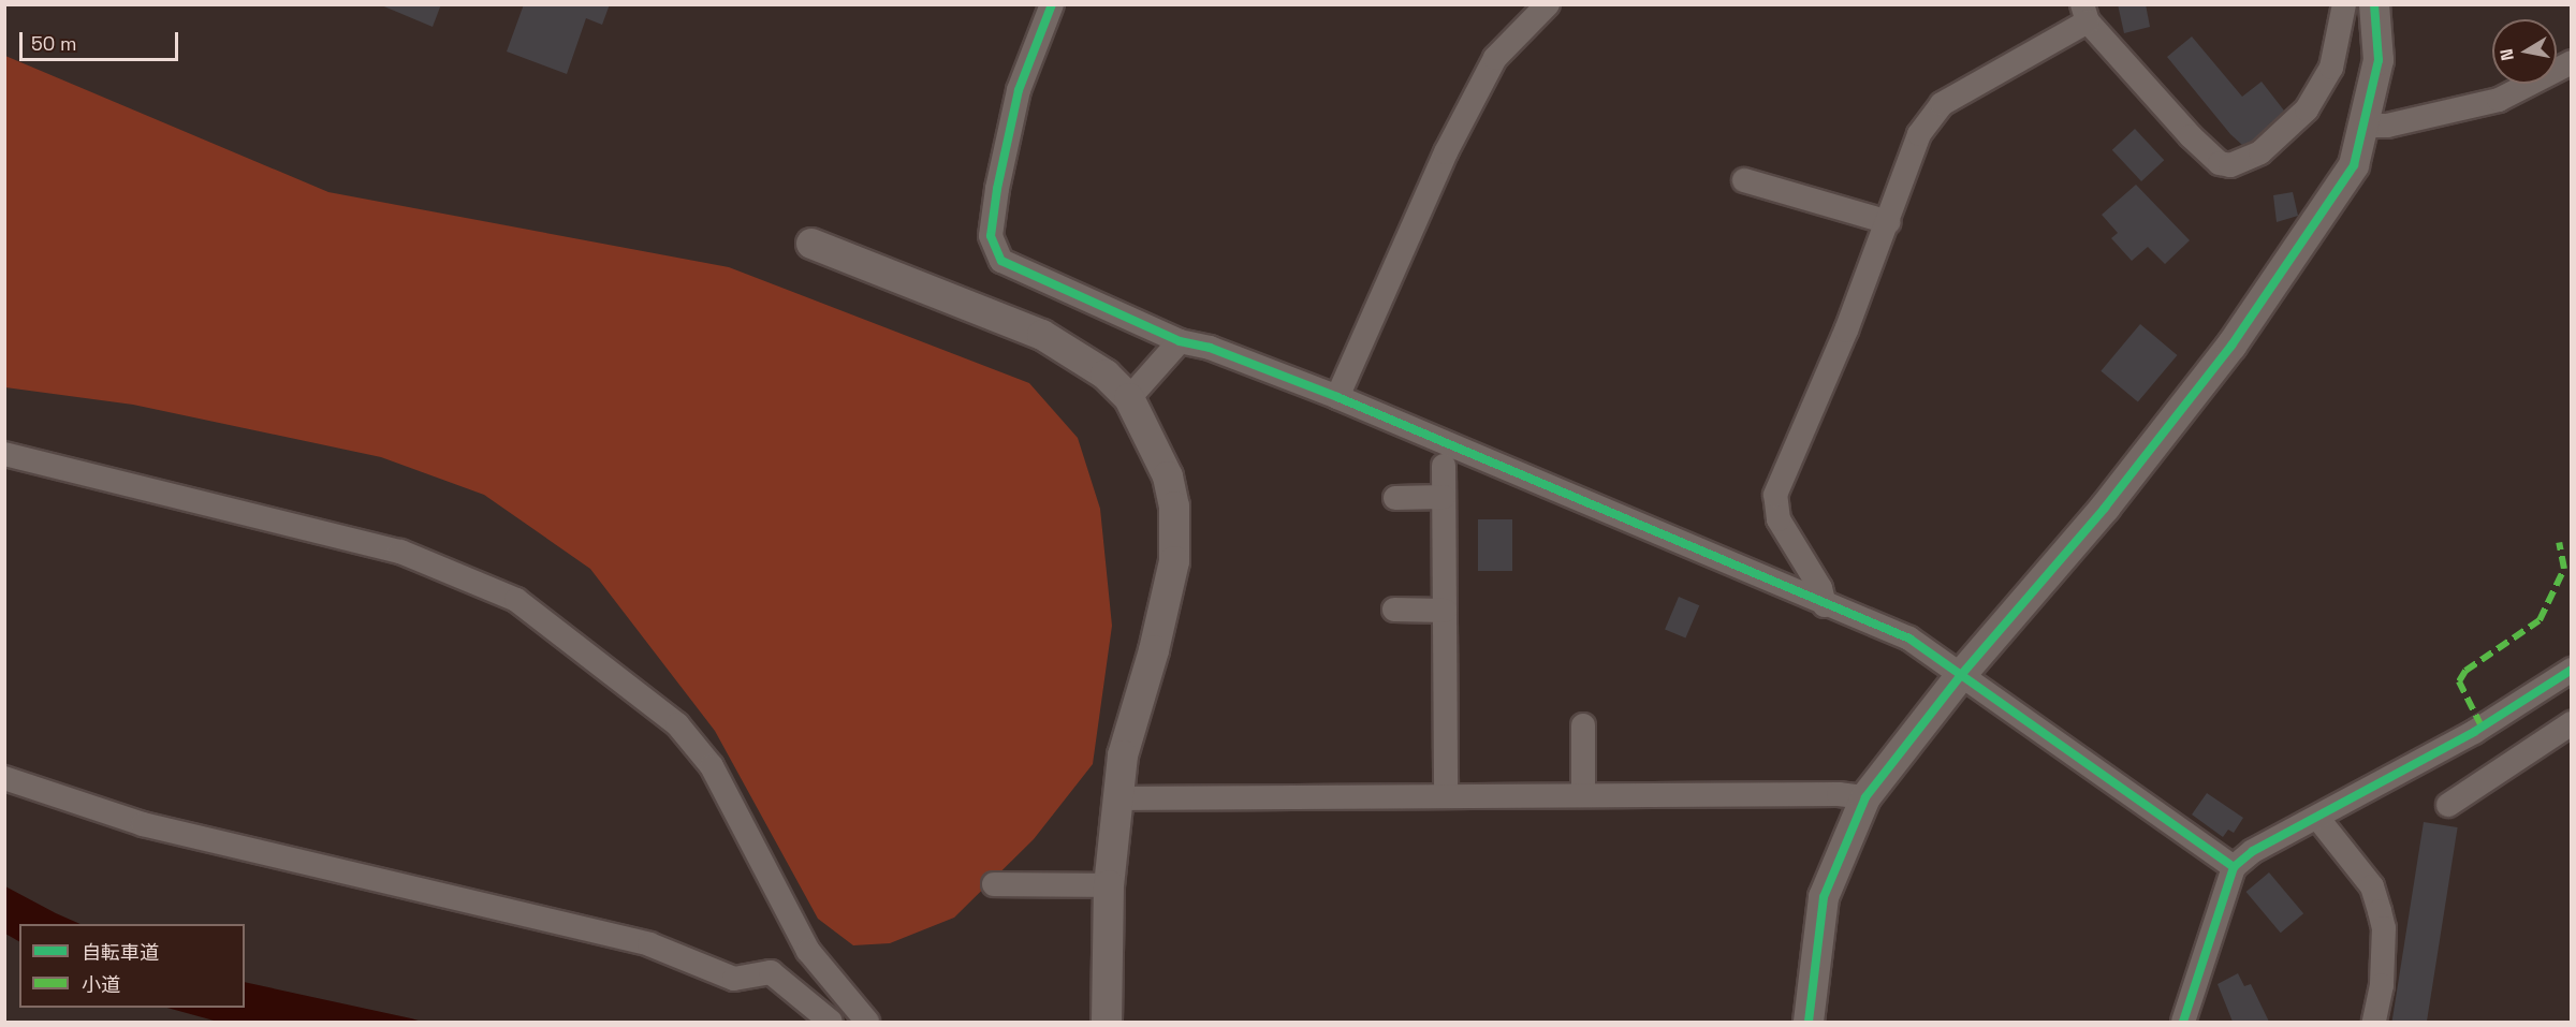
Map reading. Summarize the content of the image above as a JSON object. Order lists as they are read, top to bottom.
{
  "legend": ["自転車道", "小道"],
  "scale_bar": "50 m",
  "north": "left"
}
